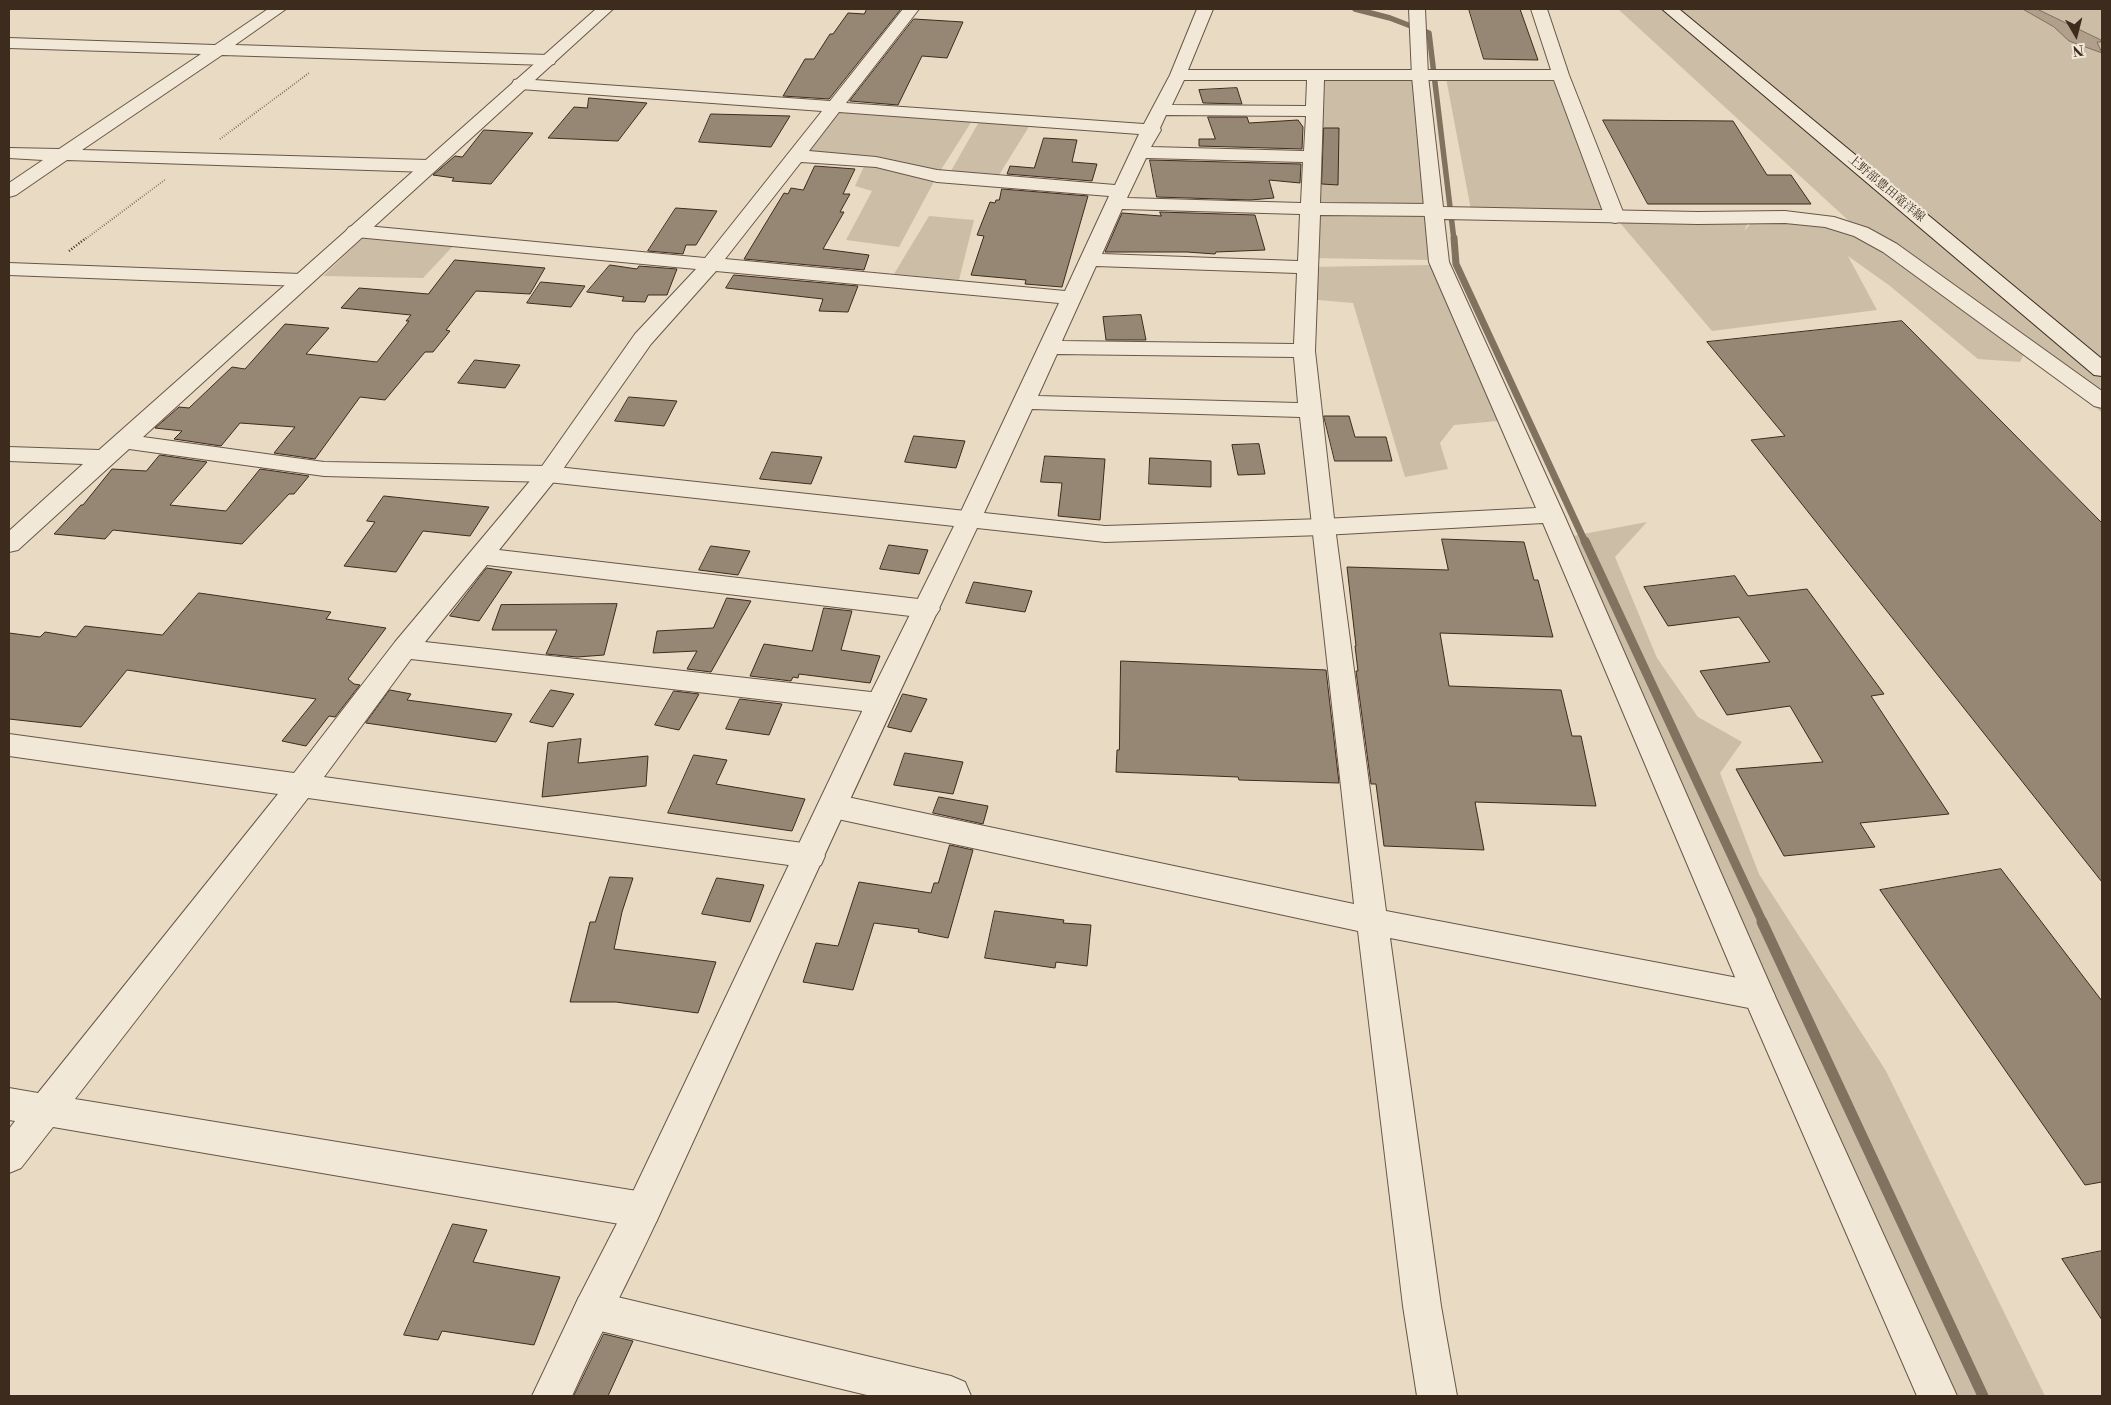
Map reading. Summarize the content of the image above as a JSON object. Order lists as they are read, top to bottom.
{
  "streets": {
    "street": ["上野部豊田竜洋線"]
  },
  "north": "bottom"
}
